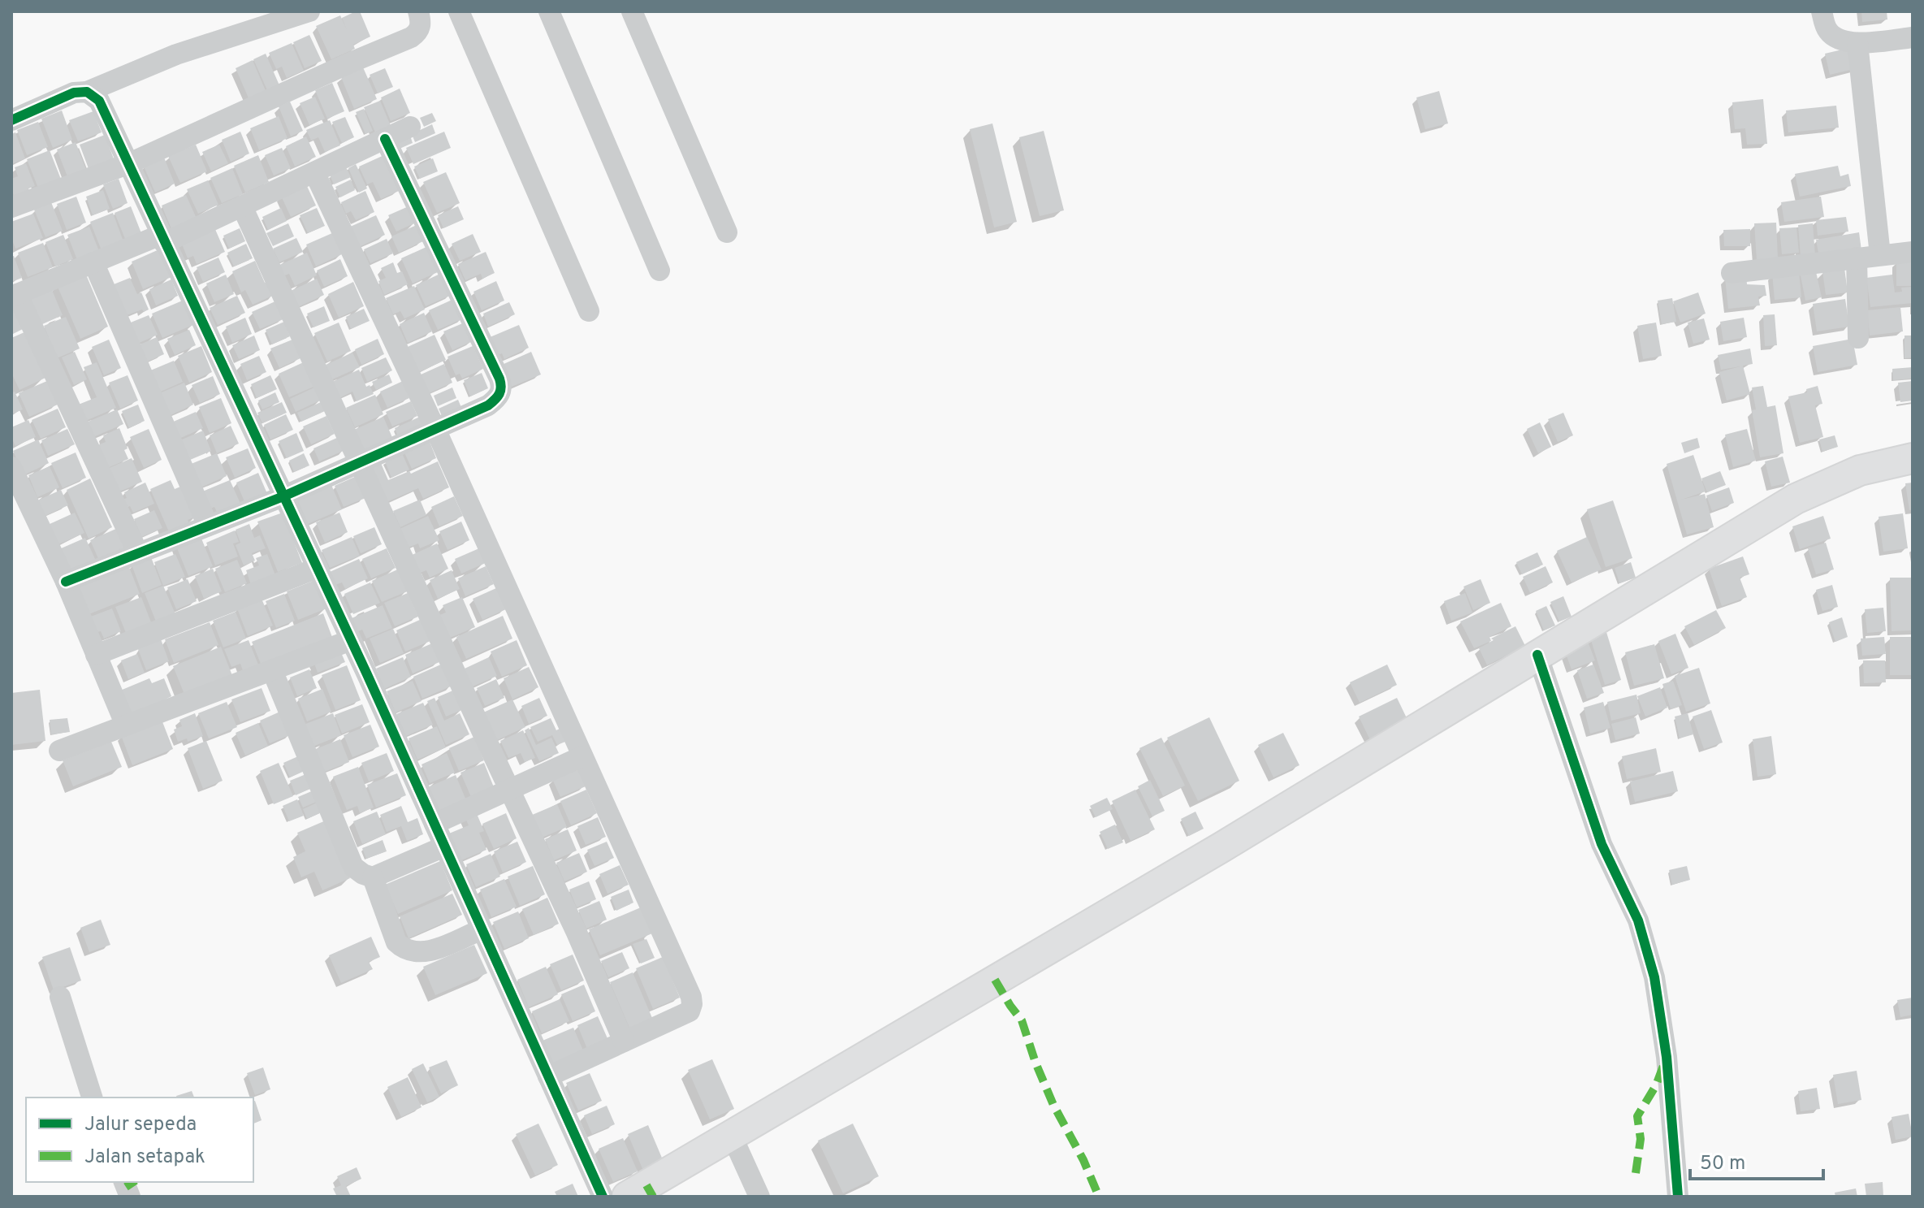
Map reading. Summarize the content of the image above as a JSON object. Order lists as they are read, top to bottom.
{
  "legend": ["Jalur sepeda", "Jalan setapak"],
  "scale_bar": "50 m"
}
